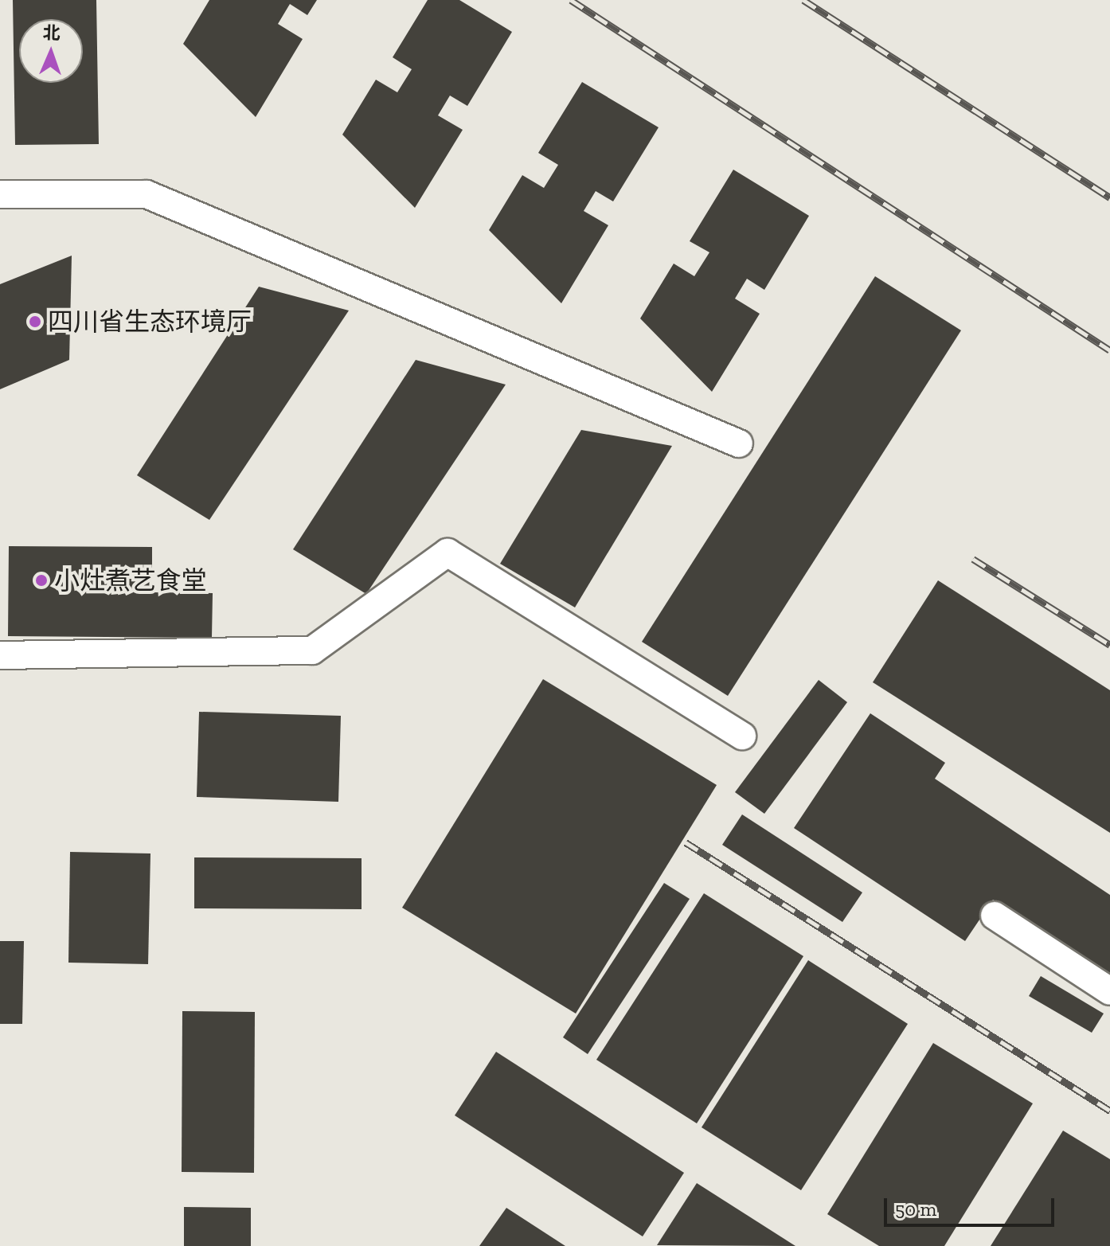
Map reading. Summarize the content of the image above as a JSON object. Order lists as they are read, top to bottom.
{
  "places": ["四川省生态环境厅", "小灶煮艺食堂"],
  "scale_bar": "50 m",
  "north": "top"
}
